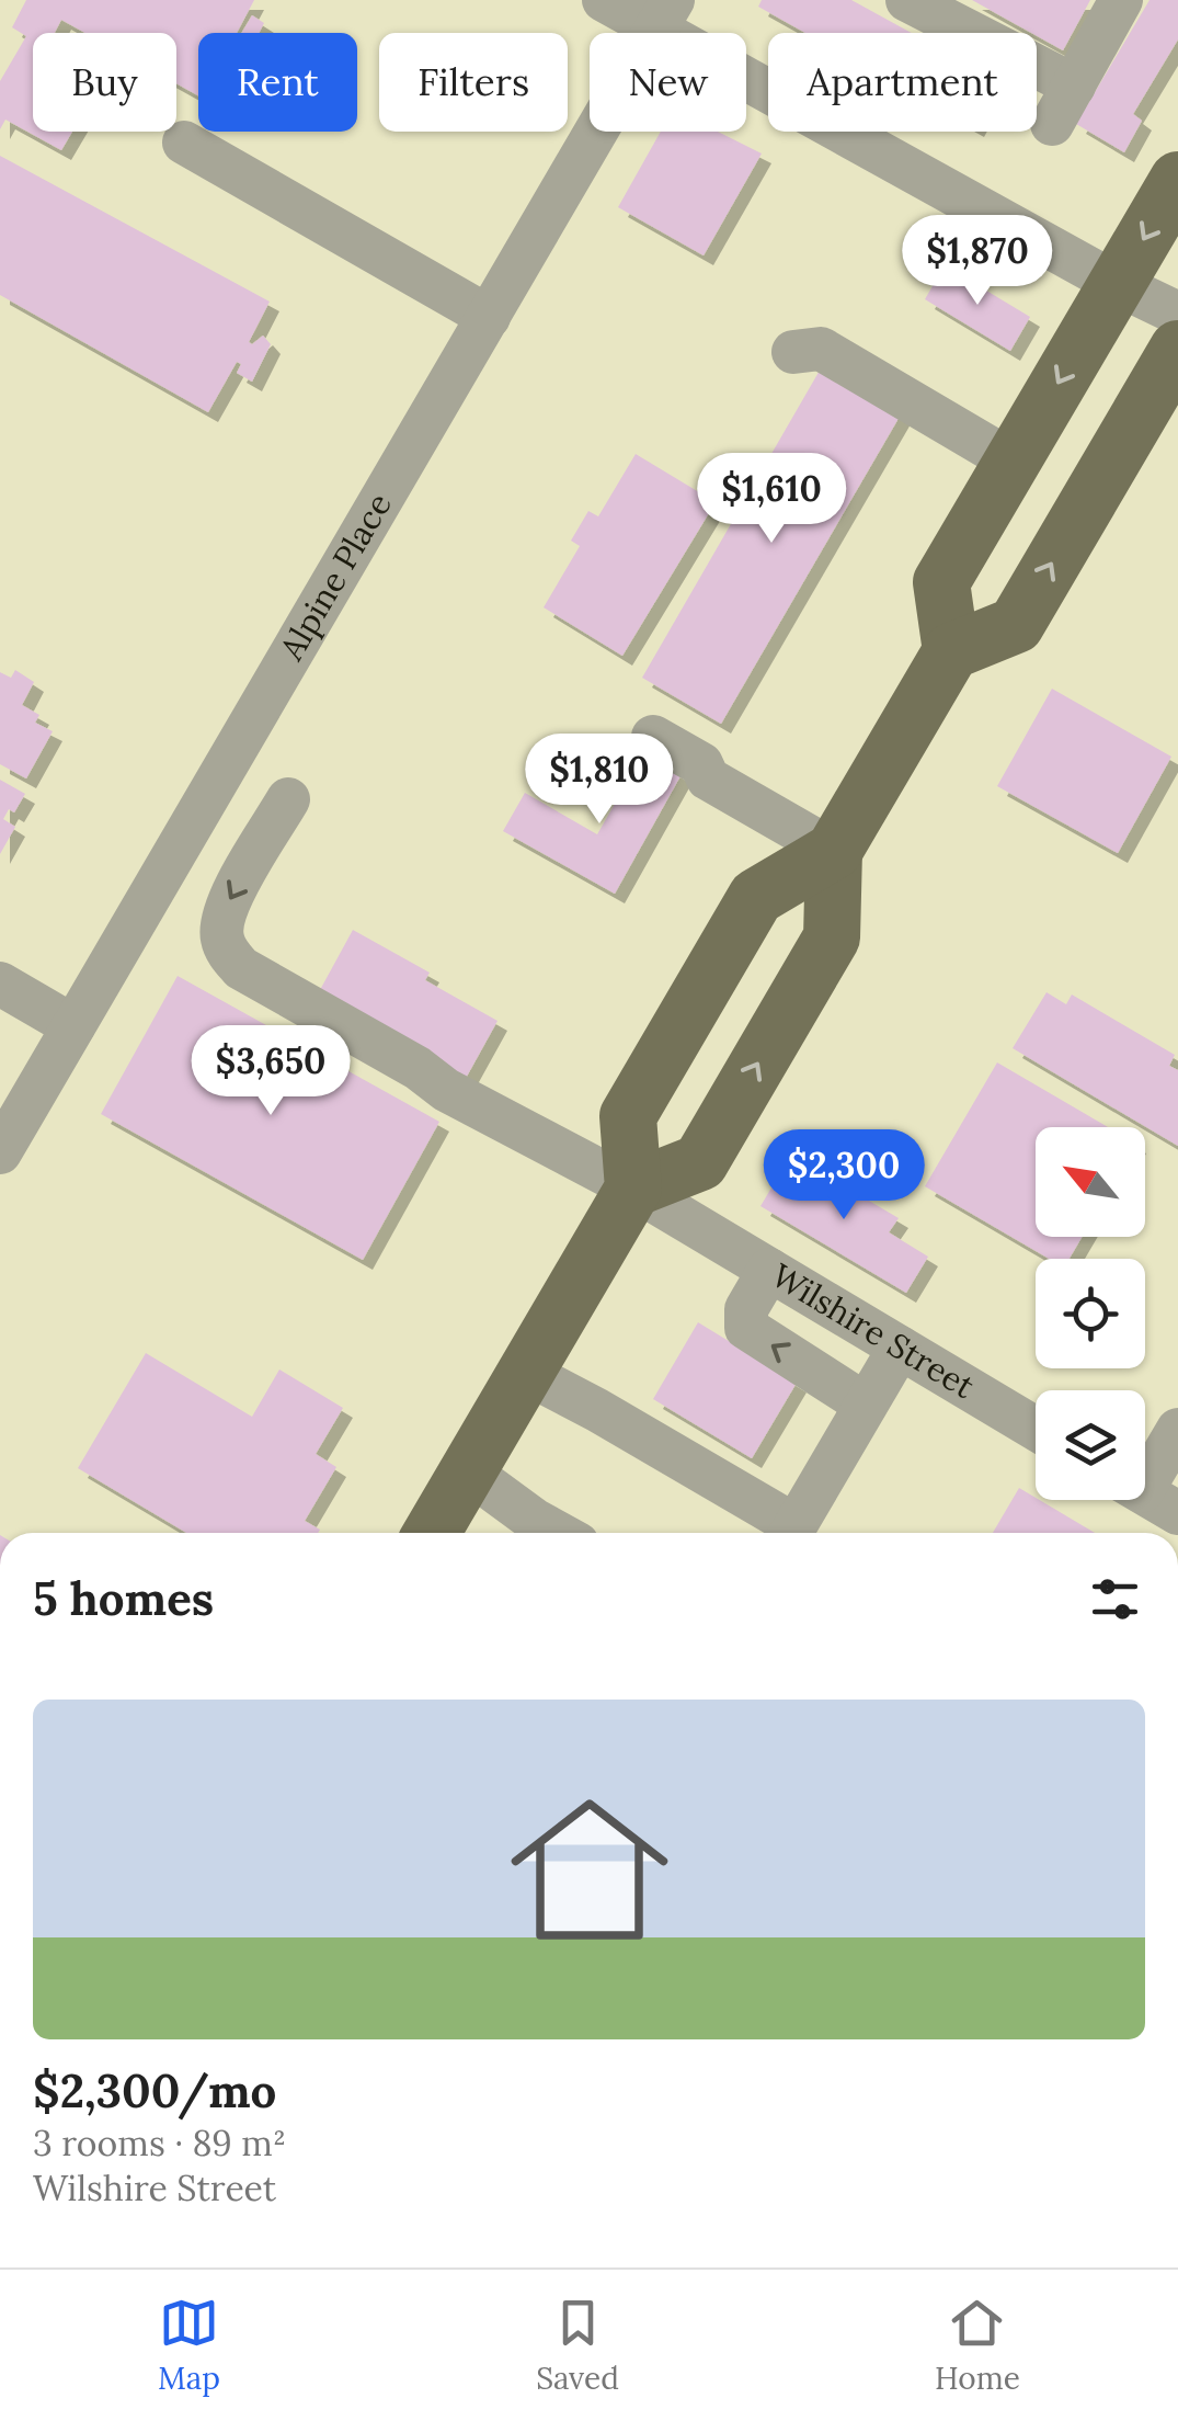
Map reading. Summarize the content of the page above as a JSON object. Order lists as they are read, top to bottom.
{
  "streets": {
    "street": ["Alpine Place", "Wilshire Street"]
  },
  "one_way": ["Wilshire Street"],
  "north": "top left",
  "page": {
    "chip": [
      "Buy",
      "Rent",
      "Filters",
      "New",
      "Apartment"
    ],
    "price": [
      "$1,870",
      "$1,610",
      "$1,810",
      "$3,650",
      "$2,300"
    ],
    "heading": "5 homes",
    "list": [
      {
        "name": "$2,300/mo",
        "note": "3 rooms · 89 m² · Wilshire Street"
      }
    ],
    "tabs": ["Map", "Saved", "Home"]
  }
}
